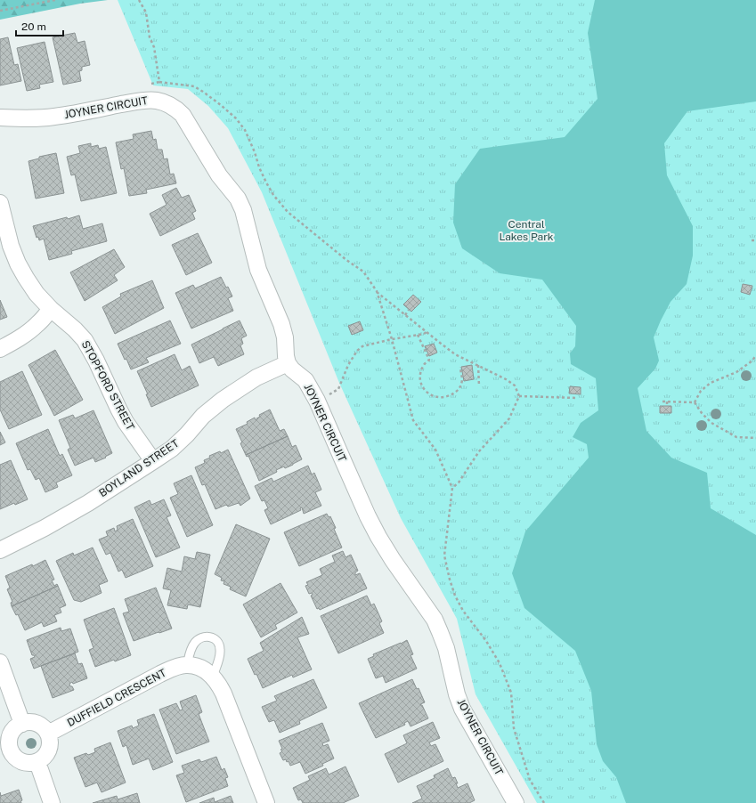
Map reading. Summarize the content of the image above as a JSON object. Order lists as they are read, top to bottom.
{
  "streets": {
    "street": [
      "JOYNER CIRCUIT",
      "STOPFORD STREET",
      "BOYLAND STREET",
      "DUFFIELD CRESCENT"
    ]
  },
  "crossings": [
    ["JOYNER CIRCUIT", "BOYLAND STREET"],
    ["STOPFORD STREET", "BOYLAND STREET"]
  ],
  "parks": ["Central Lakes Park"],
  "scale_bar": "20 m"
}
